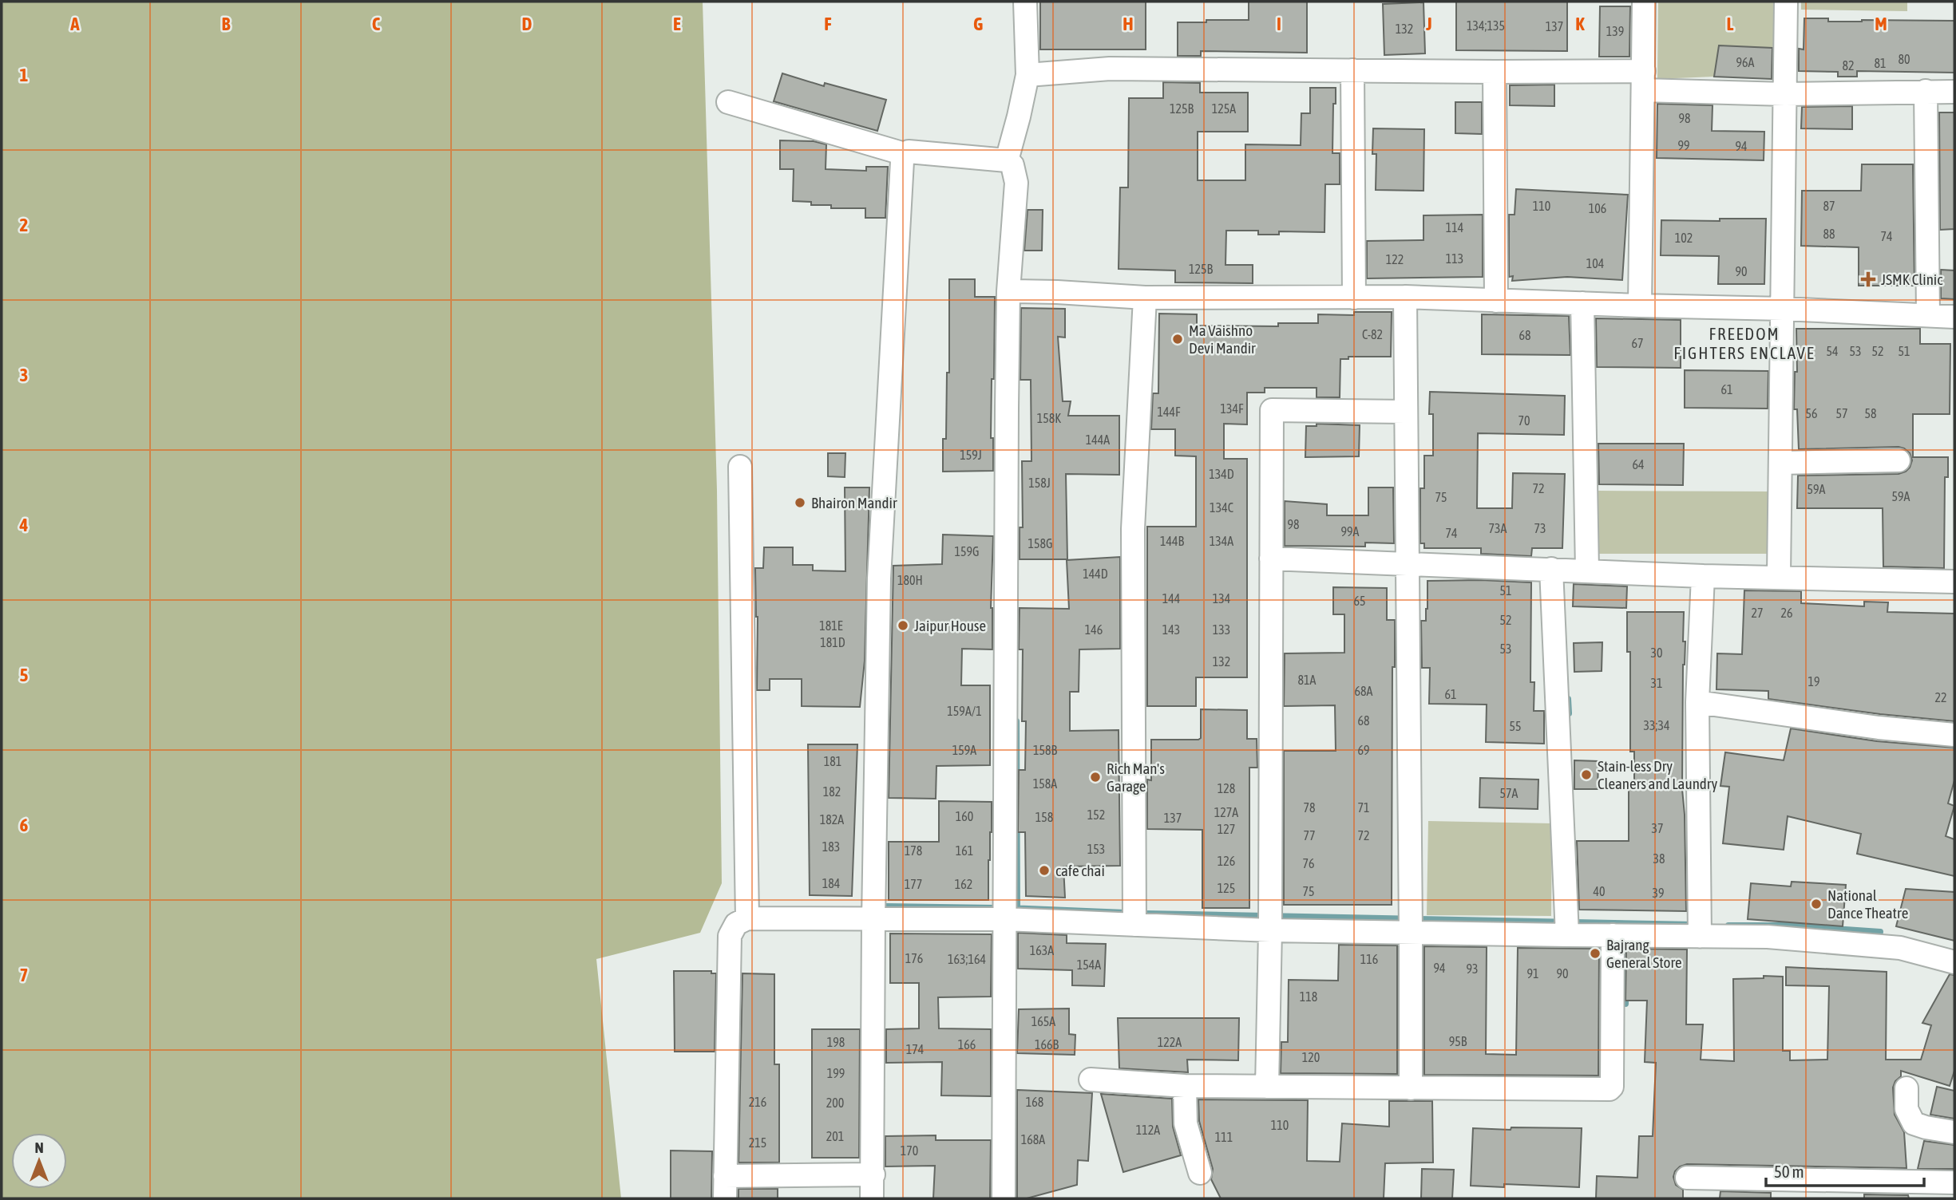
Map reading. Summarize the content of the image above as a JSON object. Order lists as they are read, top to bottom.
{
  "districts": ["FREEDOM FIGHTERS ENCLAVE"],
  "places": {
    "health": ["JSMK Clinic"],
    "other": [
      "Ma Vaishno Devi Mandir",
      "Bhairon Mandir",
      "Jaipur House",
      "Stain-less Dry Cleaners and Laundry",
      "Rich Man's Garage",
      "cafe chai",
      "National Dance Theatre",
      "Bajrang General Store"
    ]
  },
  "house_numbers": [
    "134;135",
    "137",
    "132",
    "139",
    "80",
    "96A",
    "81",
    "82",
    "125B",
    "125A",
    "98",
    "99",
    "94",
    "110",
    "87",
    "106",
    "114",
    "88",
    "74",
    "102",
    "113",
    "122",
    "104",
    "125B",
    "90",
    "C-82",
    "68",
    "67",
    "54",
    "53",
    "52",
    "51",
    "61",
    "134F",
    "144F",
    "56",
    "57",
    "58",
    "158K",
    "70",
    "144A",
    "159J",
    "64",
    "134D",
    "158J",
    "72",
    "59A",
    "59A",
    "75",
    "134C",
    "98",
    "73A",
    "73",
    "99A",
    "74",
    "144B",
    "134A",
    "158G",
    "159G",
    "144D",
    "180H",
    "51",
    "144",
    "134",
    "65",
    "27",
    "26",
    "52",
    "181E",
    "146",
    "143",
    "133",
    "181D",
    "53",
    "30",
    "132",
    "81A",
    "19",
    "31",
    "68A",
    "61",
    "22",
    "159A/1",
    "68",
    "33;34",
    "55",
    "159A",
    "158B",
    "69",
    "181",
    "158A",
    "128",
    "182",
    "57A",
    "78",
    "71",
    "127A",
    "152",
    "160",
    "158",
    "137",
    "182A",
    "37",
    "127",
    "77",
    "72",
    "183",
    "153",
    "178",
    "161",
    "38",
    "126",
    "76",
    "184",
    "177",
    "162",
    "125",
    "75",
    "40",
    "39",
    "163A",
    "176",
    "163;164",
    "116",
    "154A",
    "94",
    "93",
    "91",
    "90",
    "118",
    "165A",
    "95B",
    "198",
    "122A",
    "166",
    "166B",
    "174",
    "120",
    "199",
    "216",
    "168",
    "200",
    "110",
    "112A",
    "201",
    "111",
    "168A",
    "215",
    "170"
  ],
  "scale_bar": "50 m",
  "north": "top",
  "grid": {
    "columns": [
      "A",
      "B",
      "C",
      "D",
      "E",
      "F",
      "G",
      "H",
      "I",
      "J",
      "K",
      "L",
      "M"
    ],
    "rows": [
      "1",
      "2",
      "3",
      "4",
      "5",
      "6",
      "7"
    ]
  }
}
